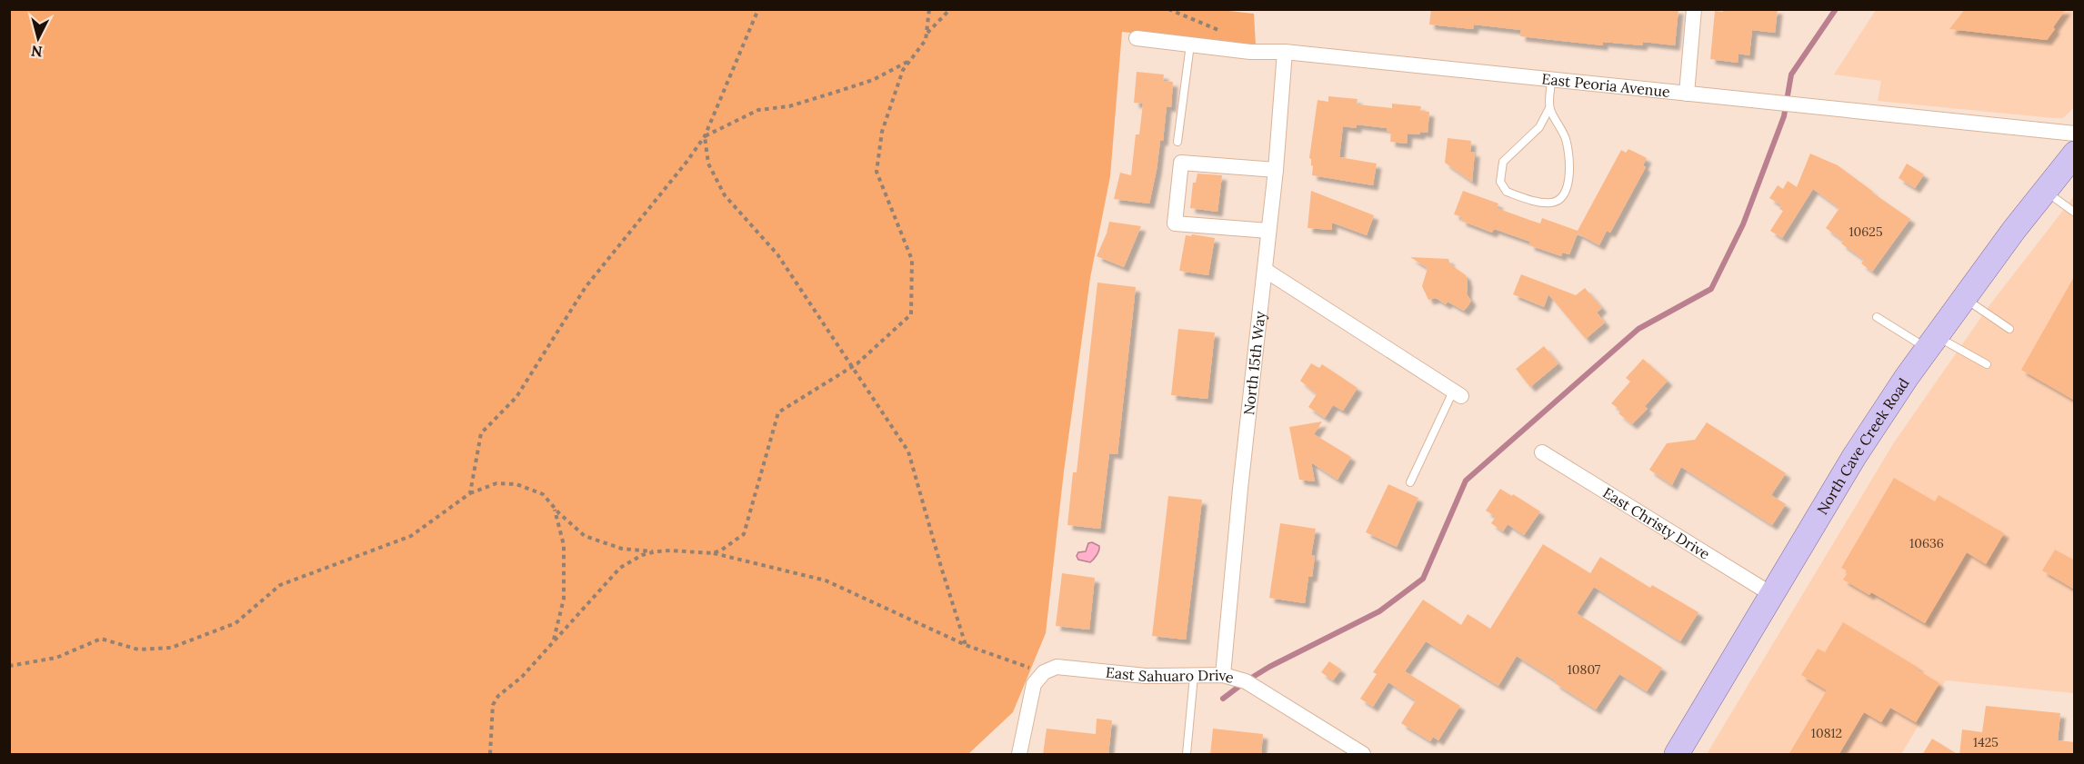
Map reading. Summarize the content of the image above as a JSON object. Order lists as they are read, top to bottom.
{
  "streets": {
    "main road": ["North Cave Creek Road"],
    "street": [
      "East Peoria Avenue",
      "North 15th Way",
      "East Christy Drive",
      "East Sahuaro Drive"
    ]
  },
  "crossings": [
    ["East Peoria Avenue", "North 15th Way"],
    ["North 15th Way", "East Sahuaro Drive"],
    ["North Cave Creek Road", "East Christy Drive"]
  ],
  "house_numbers": [
    "10625",
    "10636",
    "10807",
    "10812",
    "1425"
  ],
  "north": "bottom"
}
